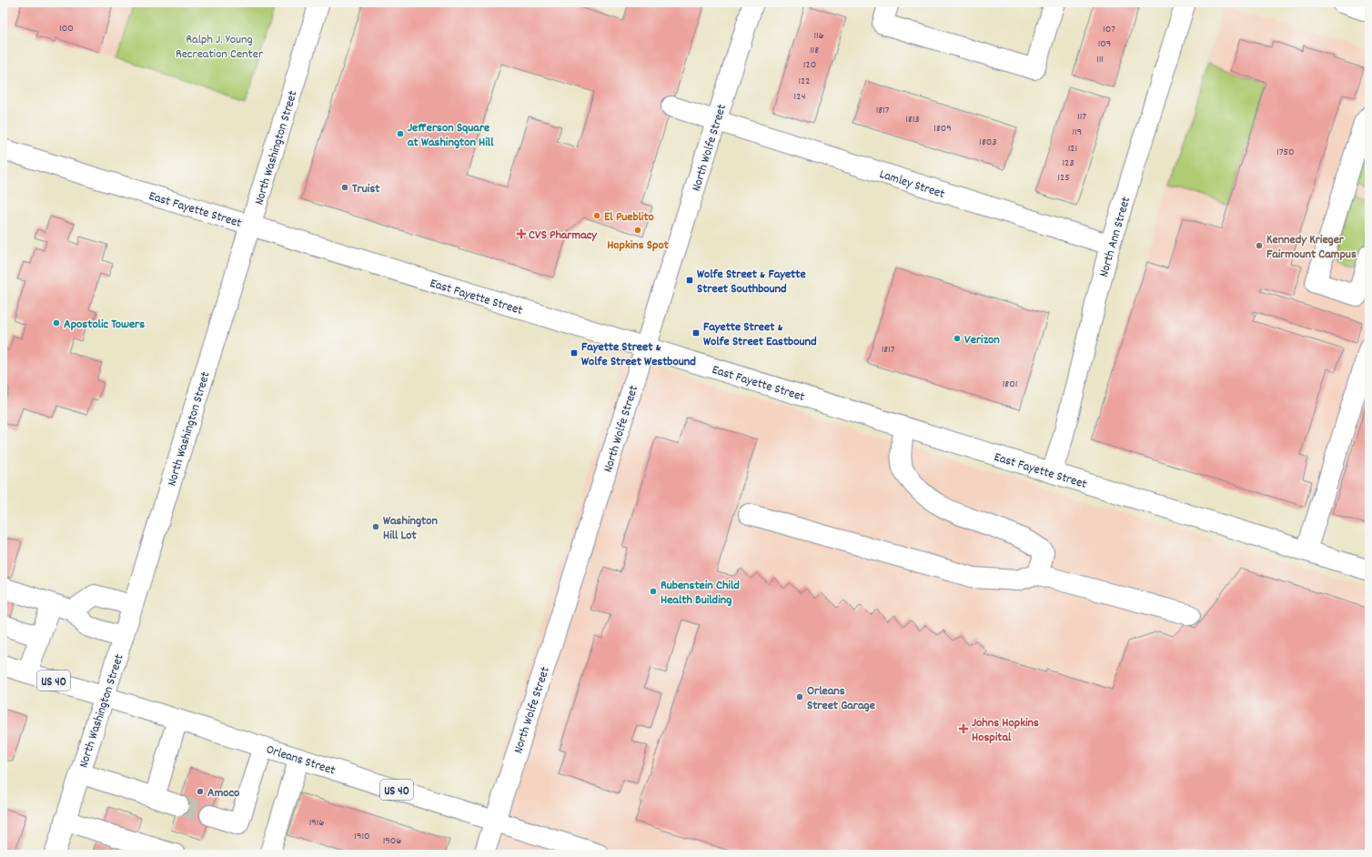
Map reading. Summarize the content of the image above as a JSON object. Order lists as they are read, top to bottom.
{
  "streets": {
    "main road": [
      "North Washington Street",
      "North Wolfe Street",
      "Lamley Street",
      "East Fayette Street",
      "North Ann Street",
      "US 40",
      "Orleans Street"
    ]
  },
  "crossings": [
    ["North Washington Street", "East Fayette Street"],
    ["North Washington Street", "Orleans Street"],
    ["North Wolfe Street", "Lamley Street"],
    ["North Wolfe Street", "East Fayette Street"],
    ["North Wolfe Street", "Orleans Street"],
    ["Lamley Street", "North Ann Street"],
    ["East Fayette Street", "North Ann Street"]
  ],
  "parks": ["Ralph J. Young Recreation Center"],
  "places": {
    "other": [
      "Jefferson Square at Washington Hill",
      "Truist",
      "El Pueblito",
      "Hopkins Spot",
      "Kennedy Krieger Fairmount Campus",
      "Apostolic Towers",
      "Verizon",
      "Washington Hill Lot",
      "Rubenstein Child Health Building",
      "Orleans Street Garage",
      "Amoco"
    ],
    "health": ["CVS Pharmacy", "Johns Hopkins Hospital"],
    "transit": ["Wolfe Street & Fayette Street Southbound", "Fayette Street & Wolfe Street Eastbound", "Fayette Street & Wolfe Street Westbound"]
  },
  "house_numbers": [
    "100",
    "107",
    "116",
    "109",
    "118",
    "111",
    "120",
    "122",
    "124",
    "1817",
    "117",
    "1813",
    "1809",
    "119",
    "1803",
    "121",
    "1750",
    "123",
    "125",
    "1817",
    "1801",
    "1916",
    "1910",
    "1906"
  ]
}
